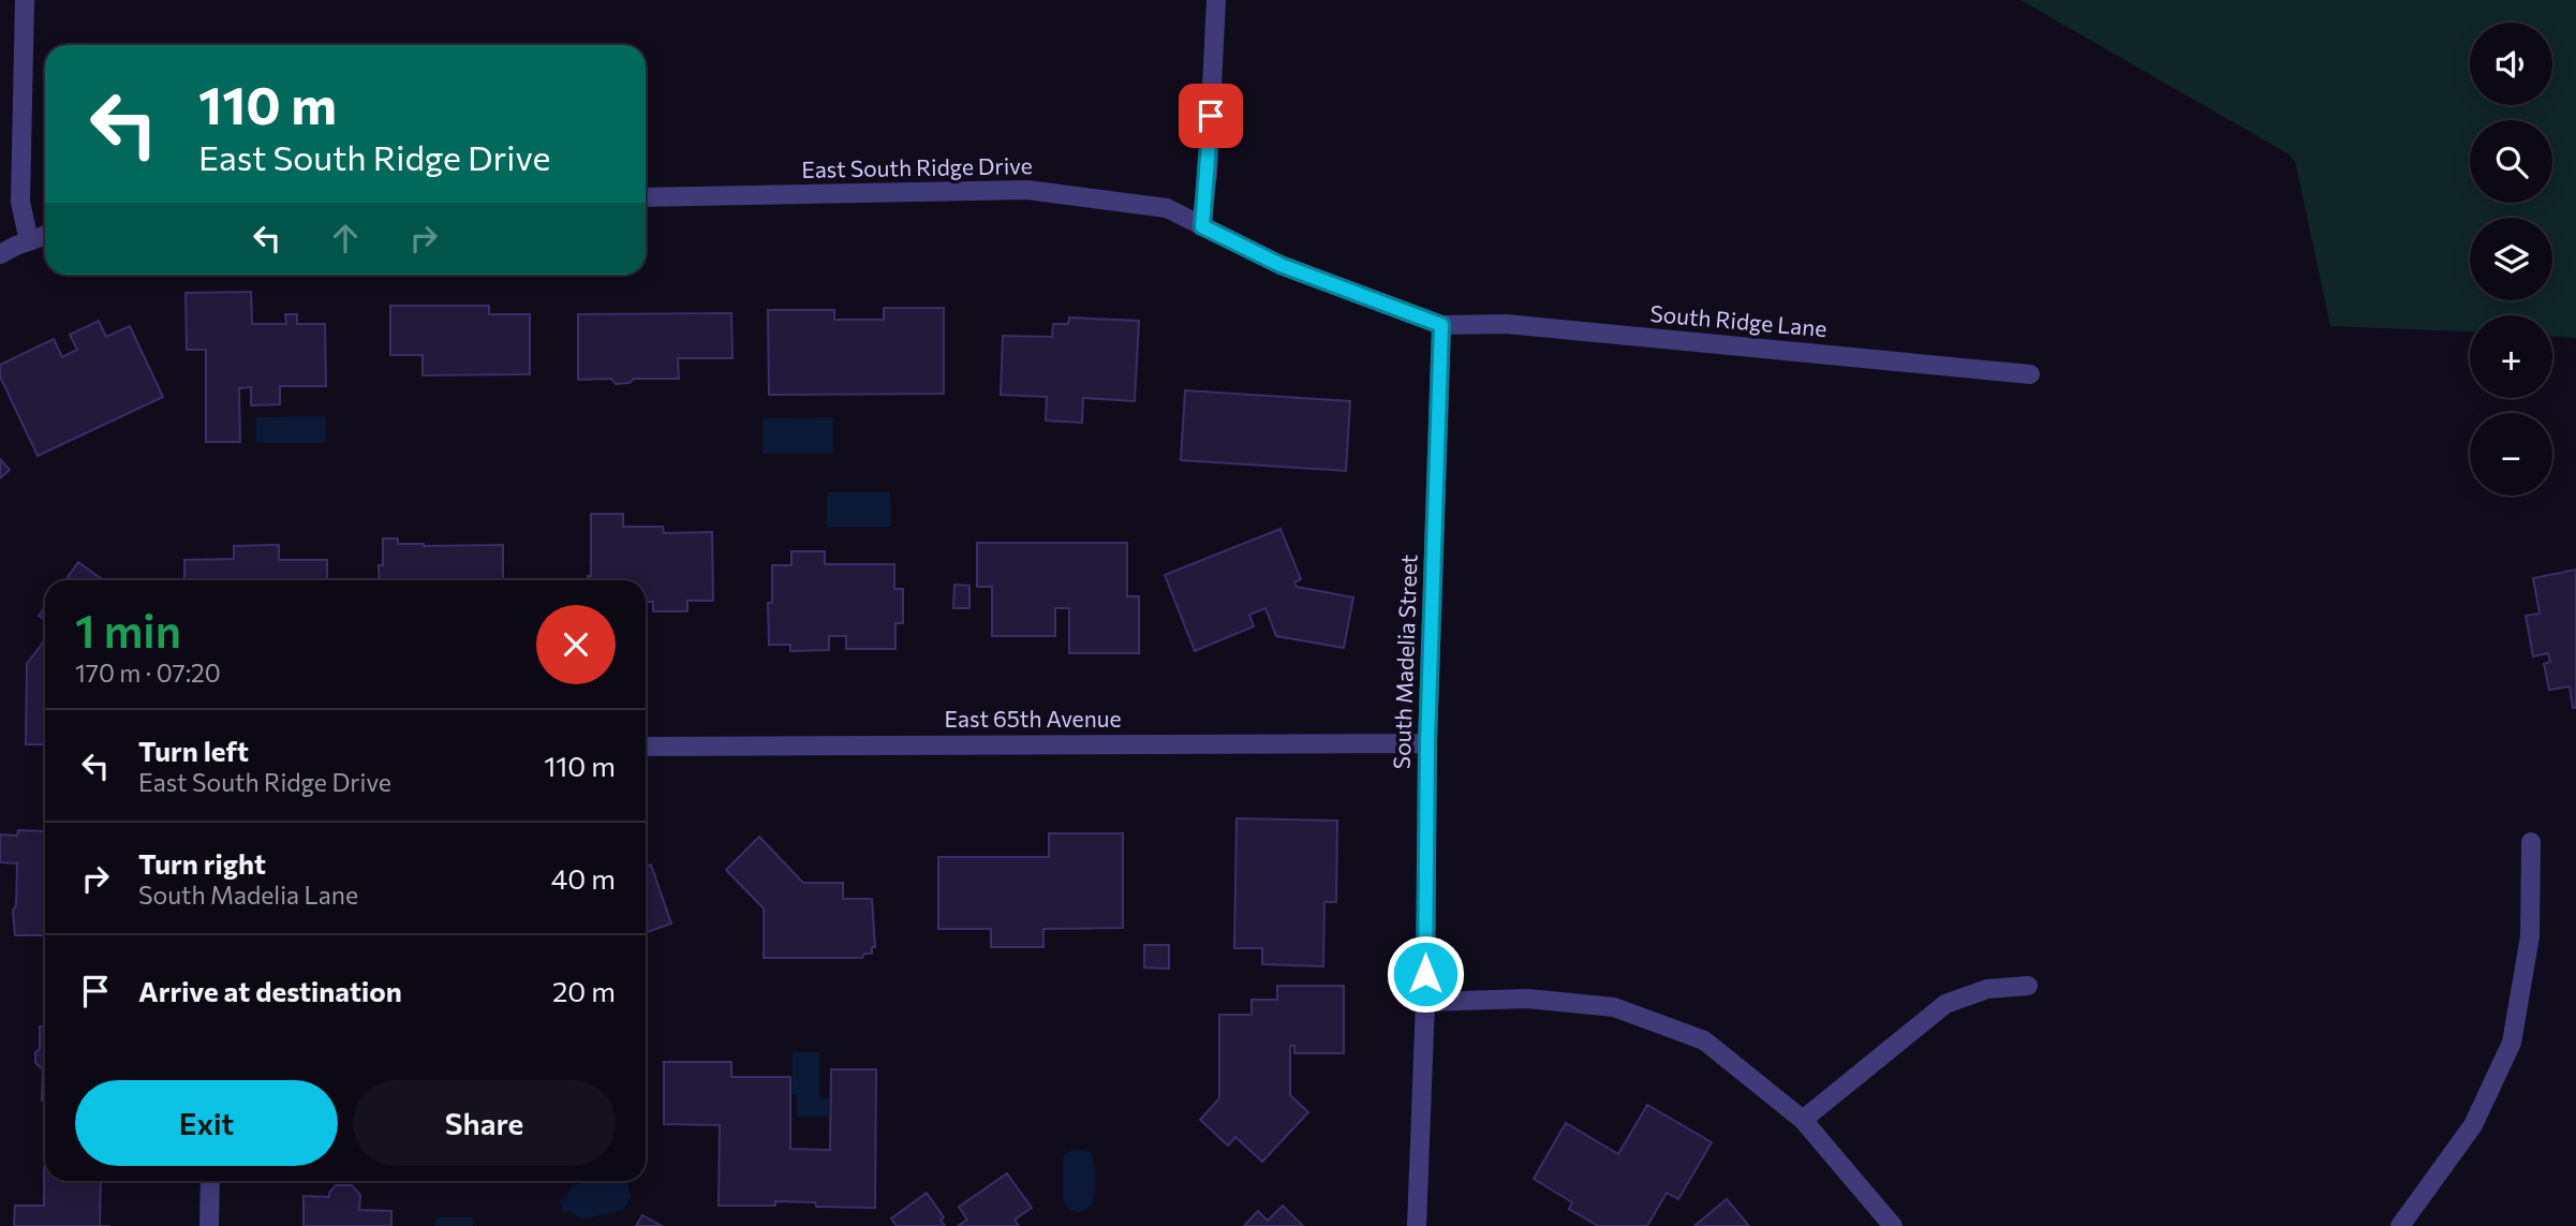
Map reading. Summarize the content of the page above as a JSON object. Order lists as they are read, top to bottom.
{
  "streets": {
    "street": [
      "East South Ridge Drive",
      "South Ridge Lane",
      "South Madelia Street",
      "East 65th Avenue"
    ]
  },
  "crossings": [
    ["East South Ridge Drive", "South Ridge Lane"],
    ["East South Ridge Drive", "South Madelia Street"],
    ["South Ridge Lane", "South Madelia Street"],
    ["South Madelia Street", "East 65th Avenue"]
  ],
  "page": {
    "map_buttons": ["+", "−"],
    "turn": ["110 m", "East South Ridge Drive"],
    "heading": ["1 min", "170 m · 07:20"],
    "list": [
      {
        "name": "Turn left",
        "note": "East South Ridge Drive",
        "value": "110 m"
      },
      {
        "name": "Turn right",
        "note": "South Madelia Lane",
        "value": "40 m"
      },
      {
        "name": "Arrive at destination",
        "value": "20 m"
      }
    ],
    "buttons": ["Exit", "Share"]
  }
}
